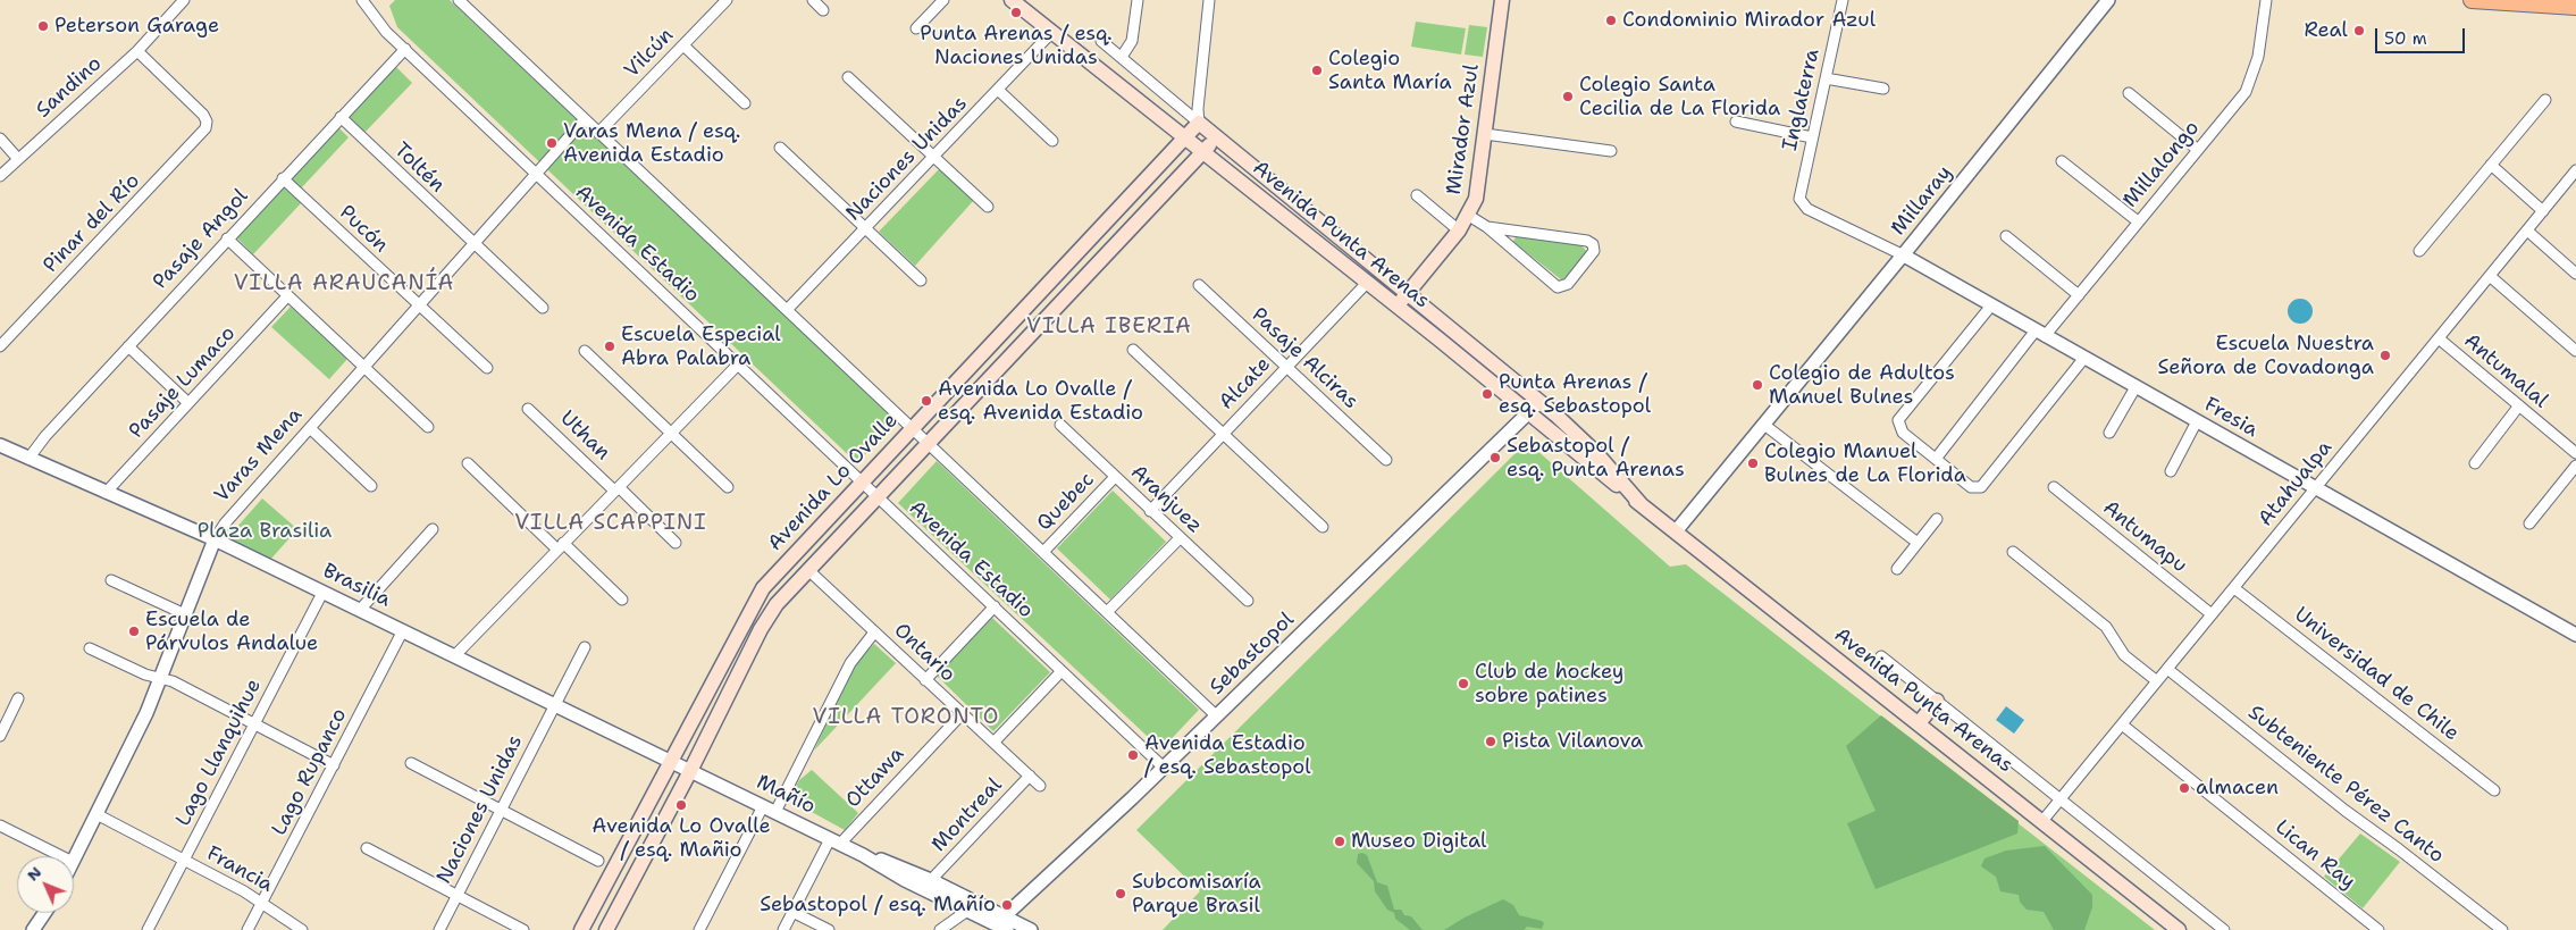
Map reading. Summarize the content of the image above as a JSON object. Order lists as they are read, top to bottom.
{
  "streets": {
    "main road": ["Mirador Azul", "Avenida Punta Arenas", "Avenida Lo Ovalle"],
    "street": [
      "Vilcún",
      "Sandino",
      "Inglaterra",
      "Naciones Unidas",
      "Millalongo",
      "Toltén",
      "Millaray",
      "Pinar del Río",
      "Pucón",
      "Pasaje Angol",
      "Avenida Estadio",
      "Pasaje Alciras",
      "Antumalal",
      "Pasaje Lumaco",
      "Alcate",
      "Fresia",
      "Uthan",
      "Varas Mena",
      "Atahualpa",
      "Aranjuez",
      "Quebec",
      "Antumapu",
      "Brasilia",
      "Ontario",
      "Sebastopol",
      "Universidad de Chile",
      "Lago Llanquihue",
      "Lago Rupanco",
      "Ottawa",
      "Subteniente Pérez Canto",
      "Mañío",
      "Montreal",
      "Lican Ray",
      "Francia"
    ]
  },
  "crossings": [
    ["Sandino", "Pinar del Río"],
    ["Inglaterra", "Fresia"],
    ["Mirador Azul", "Avenida Punta Arenas"],
    ["Naciones Unidas", "Avenida Punta Arenas"],
    ["Naciones Unidas", "Brasilia"],
    ["Millalongo", "Fresia"],
    ["Toltén", "Pasaje Angol"],
    ["Toltén", "Varas Mena"],
    ["Millaray", "Avenida Punta Arenas"],
    ["Millaray", "Fresia"],
    ["Pucón", "Pasaje Angol"],
    ["Pucón", "Varas Mena"],
    ["Avenida Punta Arenas", "Alcate"],
    ["Avenida Punta Arenas", "Avenida Lo Ovalle"],
    ["Avenida Punta Arenas", "Atahualpa"],
    ["Avenida Punta Arenas", "Sebastopol"],
    ["Pasaje Angol", "Avenida Estadio"],
    ["Pasaje Angol", "Brasilia"],
    ["Avenida Estadio", "Varas Mena"],
    ["Avenida Estadio", "Avenida Lo Ovalle"],
    ["Avenida Estadio", "Sebastopol"],
    ["Pasaje Alciras", "Alcate"],
    ["Antumalal", "Atahualpa"],
    ["Pasaje Lumaco", "Brasilia"],
    ["Alcate", "Aranjuez"],
    ["Fresia", "Atahualpa"],
    ["Varas Mena", "Brasilia"],
    ["Varas Mena", "Francia"],
    ["Avenida Lo Ovalle", "Brasilia"],
    ["Avenida Lo Ovalle", "Ontario"],
    ["Avenida Lo Ovalle", "Mañío"],
    ["Atahualpa", "Antumapu"],
    ["Atahualpa", "Universidad de Chile"],
    ["Atahualpa", "Subteniente Pérez Canto"],
    ["Atahualpa", "Lican Ray"],
    ["Aranjuez", "Quebec"],
    ["Brasilia", "Lago Llanquihue"],
    ["Brasilia", "Lago Rupanco"],
    ["Brasilia", "Mañío"],
    ["Ontario", "Ottawa"],
    ["Ontario", "Montreal"],
    ["Sebastopol", "Mañío"],
    ["Lago Llanquihue", "Francia"],
    ["Lago Rupanco", "Francia"],
    ["Ottawa", "Mañío"],
    ["Mañío", "Montreal"]
  ],
  "districts": [
    "VILLA ARAUCANÍA",
    "VILLA IBERIA",
    "VILLA SCAPPINI",
    "VILLA TORONTO"
  ],
  "parks": ["Plaza Brasilia"],
  "places": [
    "Punta Arenas / esq. Naciones Unidas",
    "Condominio Mirador Azul",
    "Peterson Garage",
    "Real",
    "Colegio Santa María",
    "Colegio Santa Cecilia de La Florida",
    "Varas Mena / esq. Avenida Estadio",
    "Escuela Especial Abra Palabra",
    "Escuela Nuestra Señora de Covadonga",
    "Colegio de Adultos Manuel Bulnes",
    "Punta Arenas / esq. Sebastopol",
    "Avenida Lo Ovalle / esq. Avenida Estadio",
    "Sebastopol / esq. Punta Arenas",
    "Colegio Manuel Bulnes de La Florida",
    "Escuela de Párvulos Andalue",
    "Club de hockey sobre patines",
    "Pista Vilanova",
    "Avenida Estadio / esq. Sebastopol",
    "almacen",
    "Avenida Lo Ovalle / esq. Mañio",
    "Museo Digital",
    "Subcomisaría Parque Brasil",
    "Sebastopol / esq. Mañío"
  ],
  "scale_bar": "50 m",
  "north": "top left"
}
